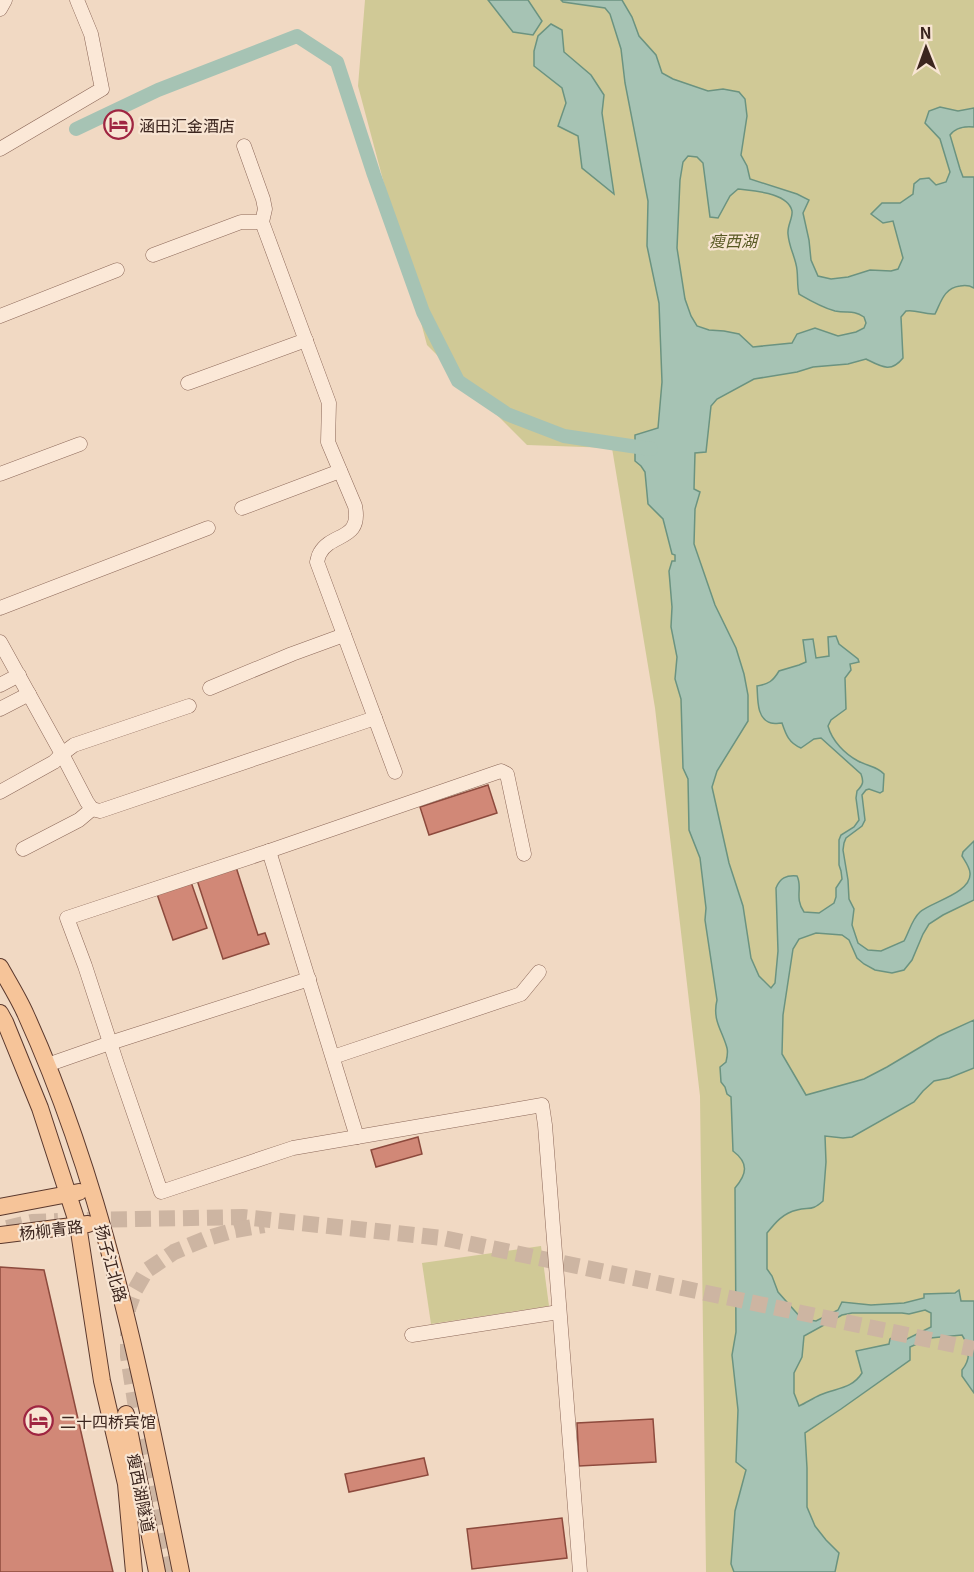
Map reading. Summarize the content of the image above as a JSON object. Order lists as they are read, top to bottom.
{
  "streets": {
    "main road": ["杨柳青路", "扬子江北路", "瘦西湖隧道"]
  },
  "crossings": [
    ["杨柳青路", "扬子江北路"]
  ],
  "parks": ["瘦西湖"],
  "places": {
    "hotel": ["涵田汇金酒店", "二十四桥宾馆"]
  },
  "north": "top"
}
